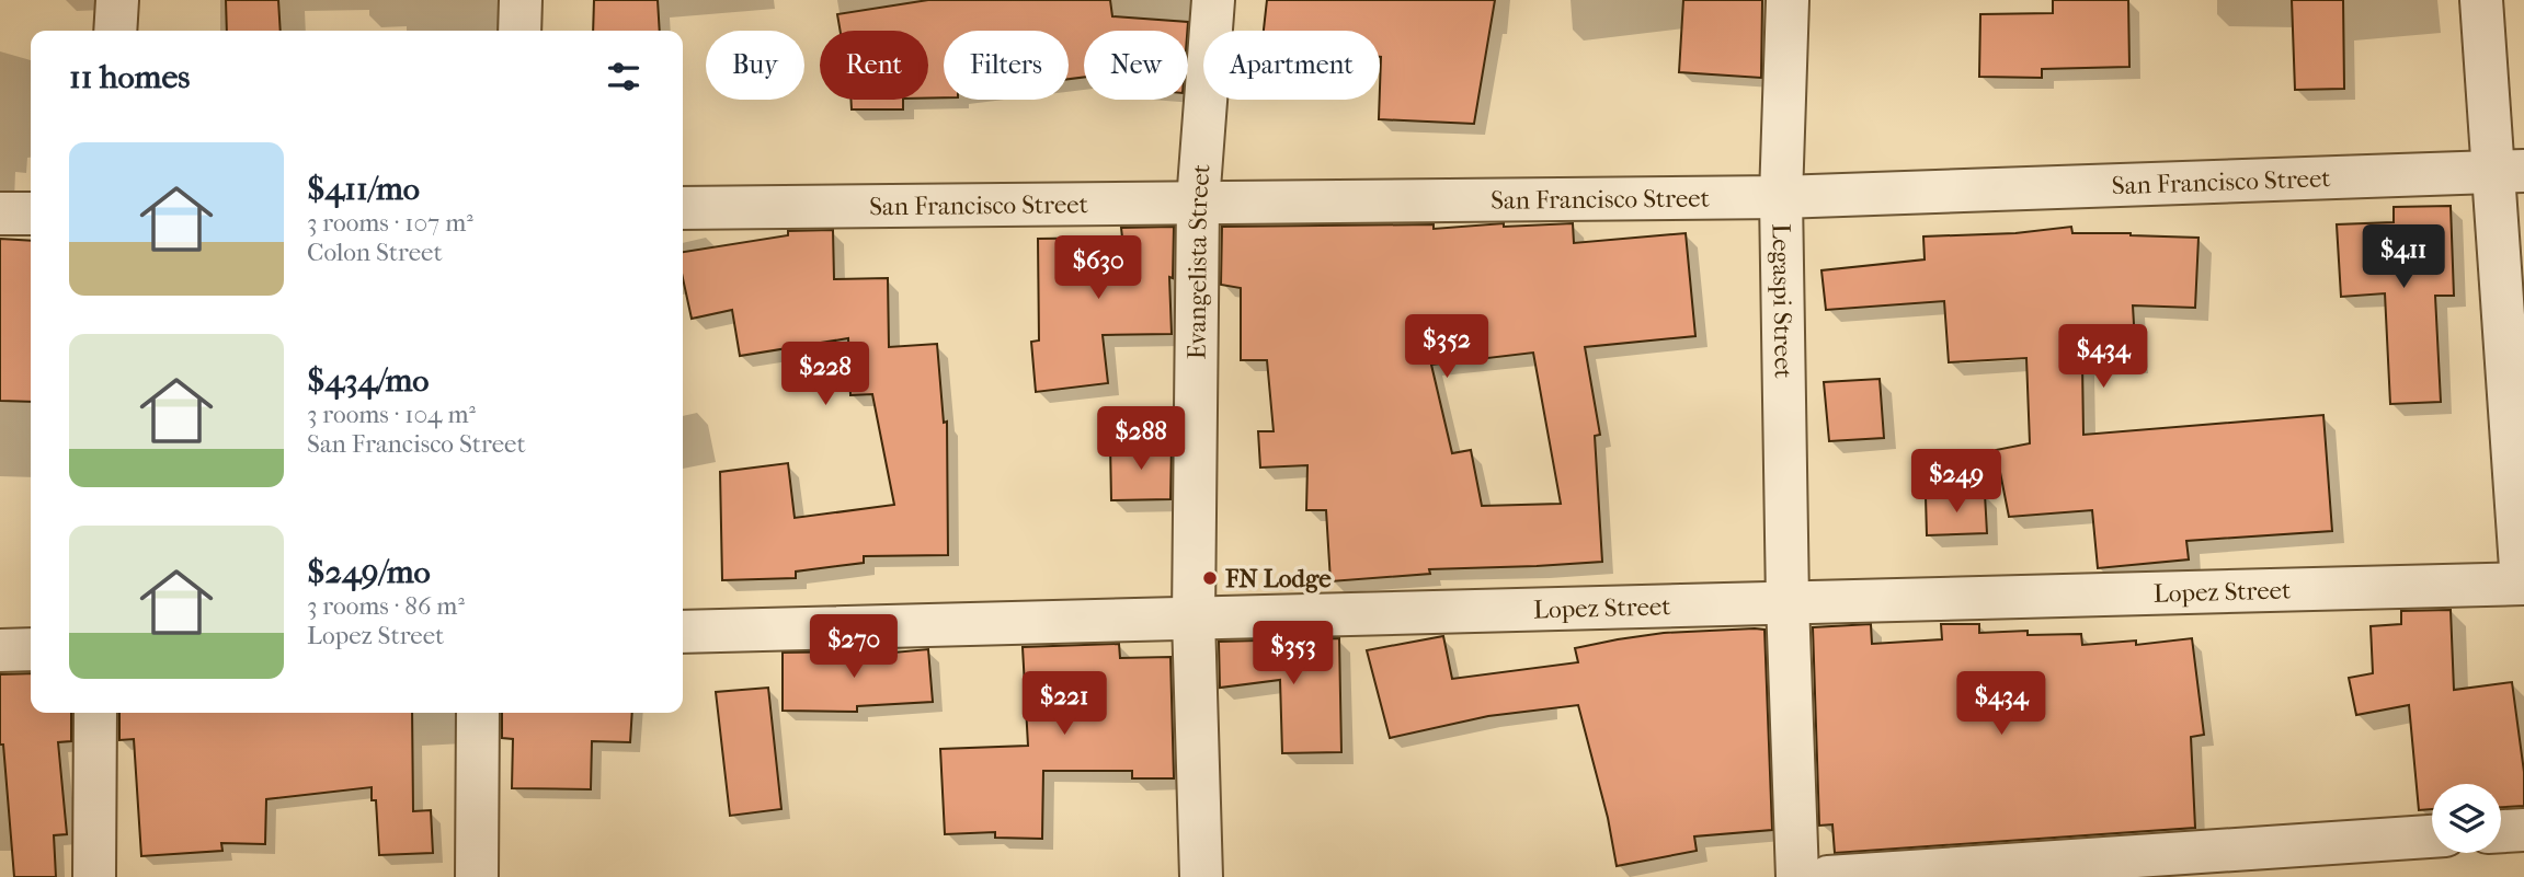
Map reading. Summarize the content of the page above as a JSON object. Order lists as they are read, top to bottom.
{
  "streets": {
    "street": [
      "San Francisco Street",
      "Evangelista Street",
      "Legaspi Street",
      "Lopez Street"
    ]
  },
  "crossings": [
    ["San Francisco Street", "Evangelista Street"],
    ["San Francisco Street", "Legaspi Street"],
    ["Evangelista Street", "Lopez Street"],
    ["Legaspi Street", "Lopez Street"]
  ],
  "places": ["FN Lodge"],
  "page": {
    "chip": [
      "Buy",
      "Rent",
      "Filters",
      "New",
      "Apartment"
    ],
    "heading": "11 homes",
    "list": [
      {
        "name": "$411/mo",
        "note": "3 rooms · 107 m² · Colon Street"
      },
      {
        "name": "$434/mo",
        "note": "3 rooms · 104 m² · San Francisco Street"
      },
      {
        "name": "$249/mo",
        "note": "3 rooms · 86 m² · Lopez Street"
      }
    ],
    "price": [
      "$411",
      "$630",
      "$352",
      "$434",
      "$228",
      "$288",
      "$249",
      "$270",
      "$353",
      "$221",
      "$434"
    ]
  }
}
